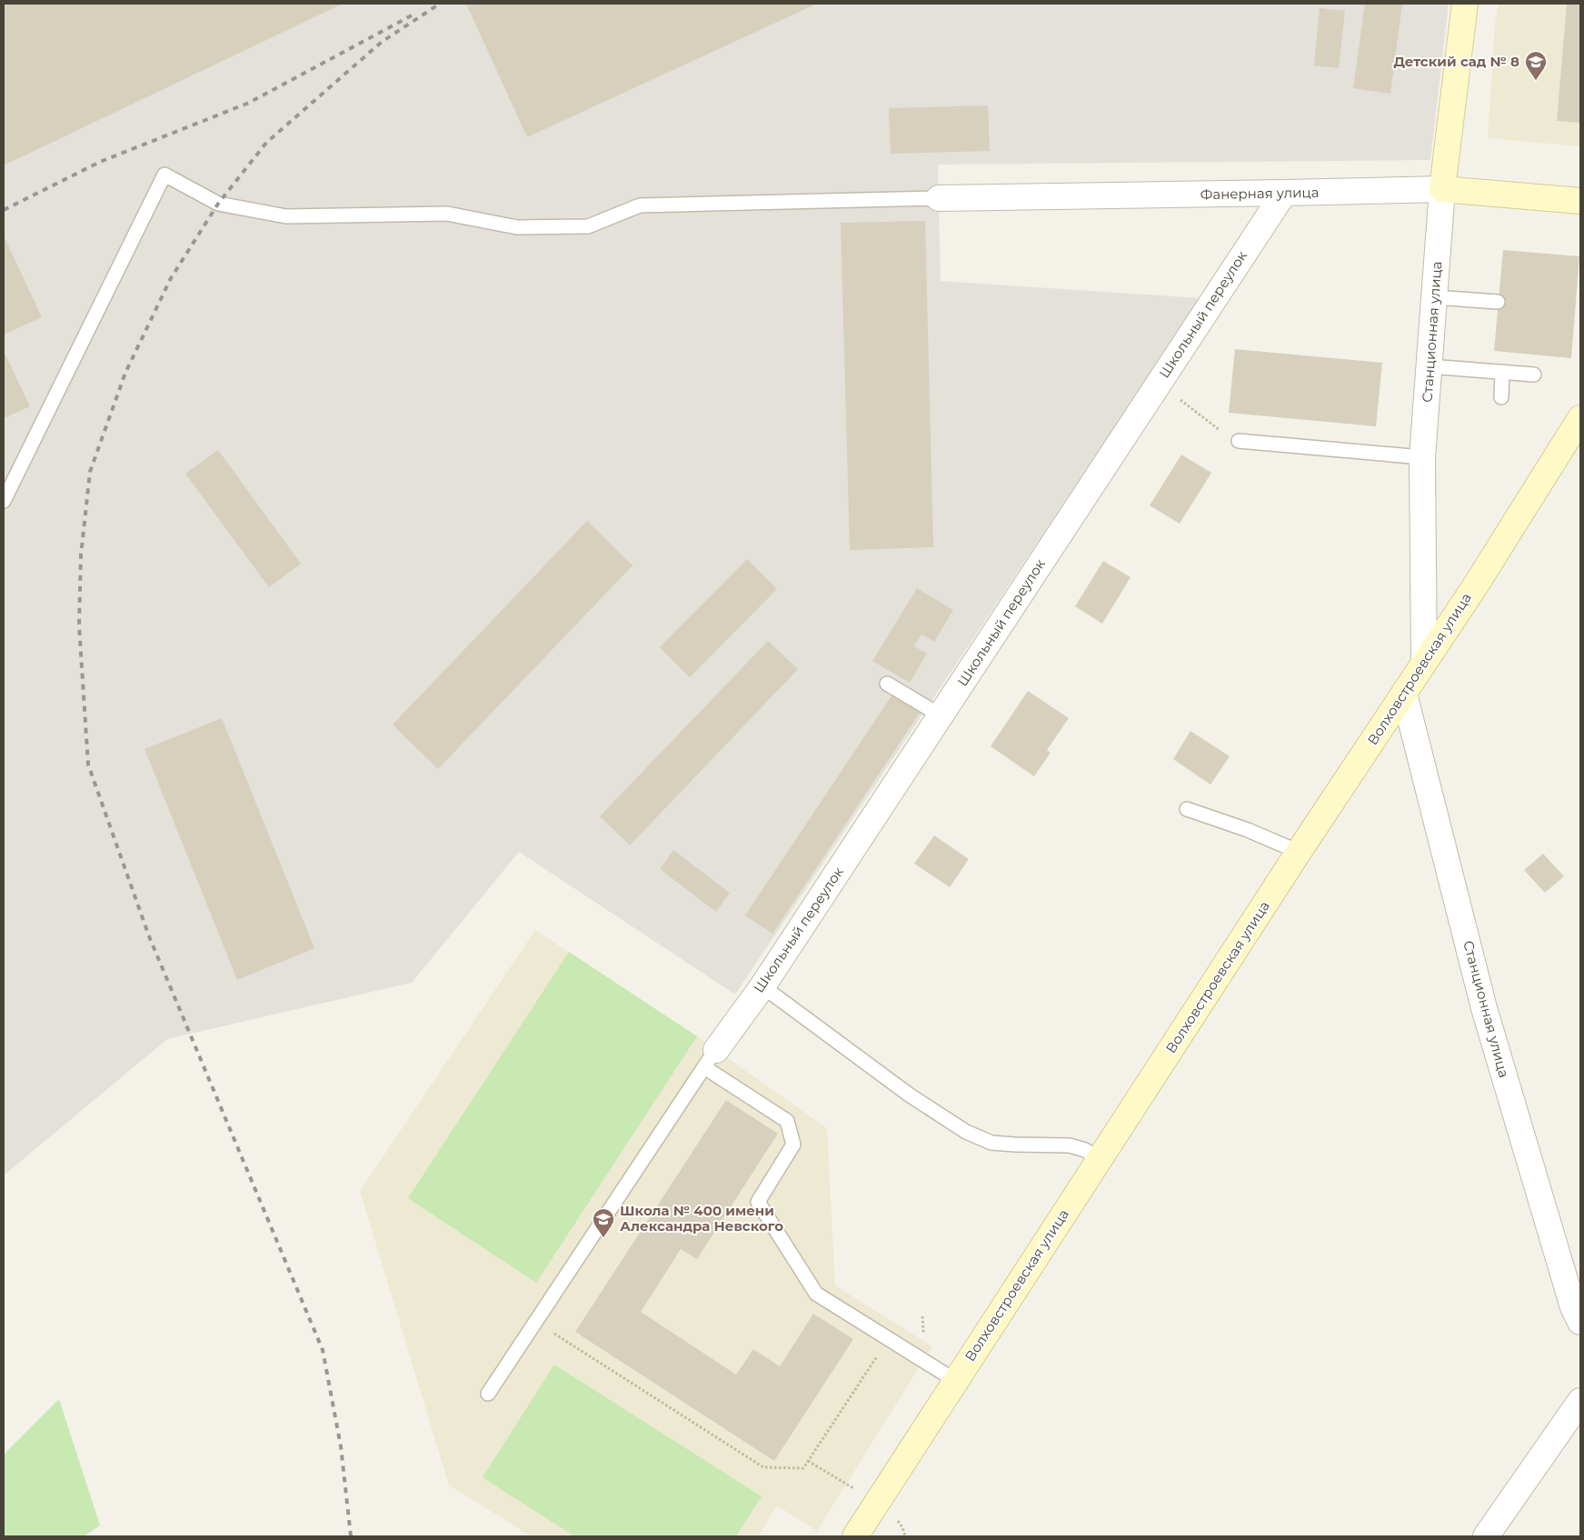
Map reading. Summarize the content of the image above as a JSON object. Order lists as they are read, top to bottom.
{
  "streets": {
    "street": [
      "Фанерная улица",
      "Школьный переулок",
      "Станционная улица",
      "Волховстроевская улица"
    ]
  },
  "crossings": [
    ["Фанерная улица", "Школьный переулок"],
    ["Фанерная улица", "Станционная улица"],
    ["Станционная улица", "Волховстроевская улица"]
  ],
  "places": {
    "school or university": ["Детский сад № 8", "Школа № 400 имени Александра Невского"]
  }
}
